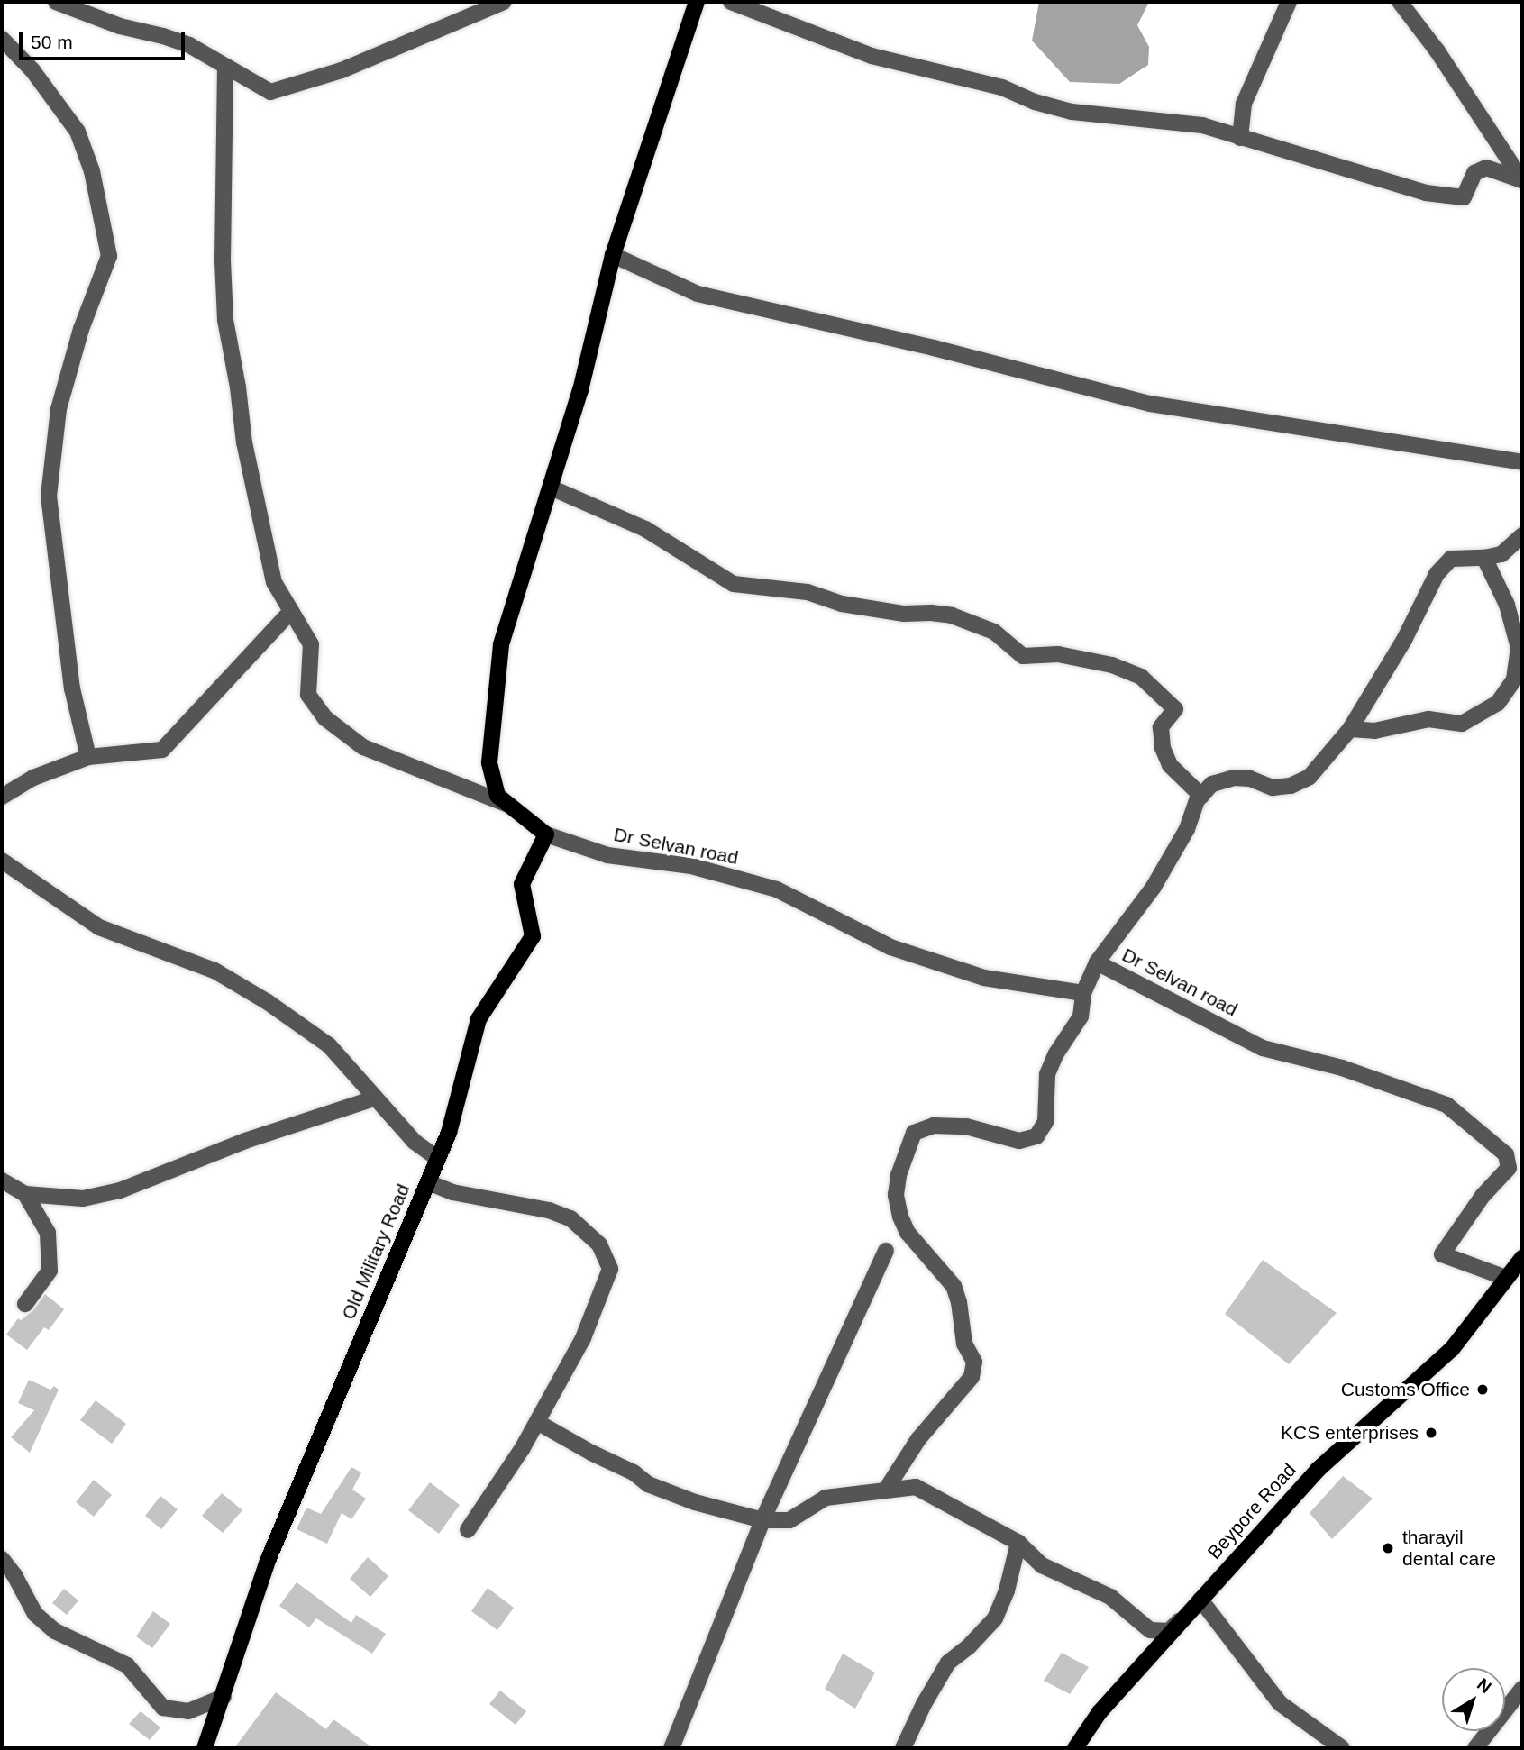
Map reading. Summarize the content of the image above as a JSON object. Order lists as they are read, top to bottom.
{
  "streets": {
    "main road": ["Old Military Road", "Beypore Road"],
    "street": ["Dr Selvan road"]
  },
  "crossings": [
    ["Dr Selvan road", "Old Military Road"],
    ["Dr Selvan road", "Beypore Road"]
  ],
  "places": ["Customs Office", "KCS enterprises", "tharayil dental care"],
  "scale_bar": "50 m",
  "north": "top right"
}
